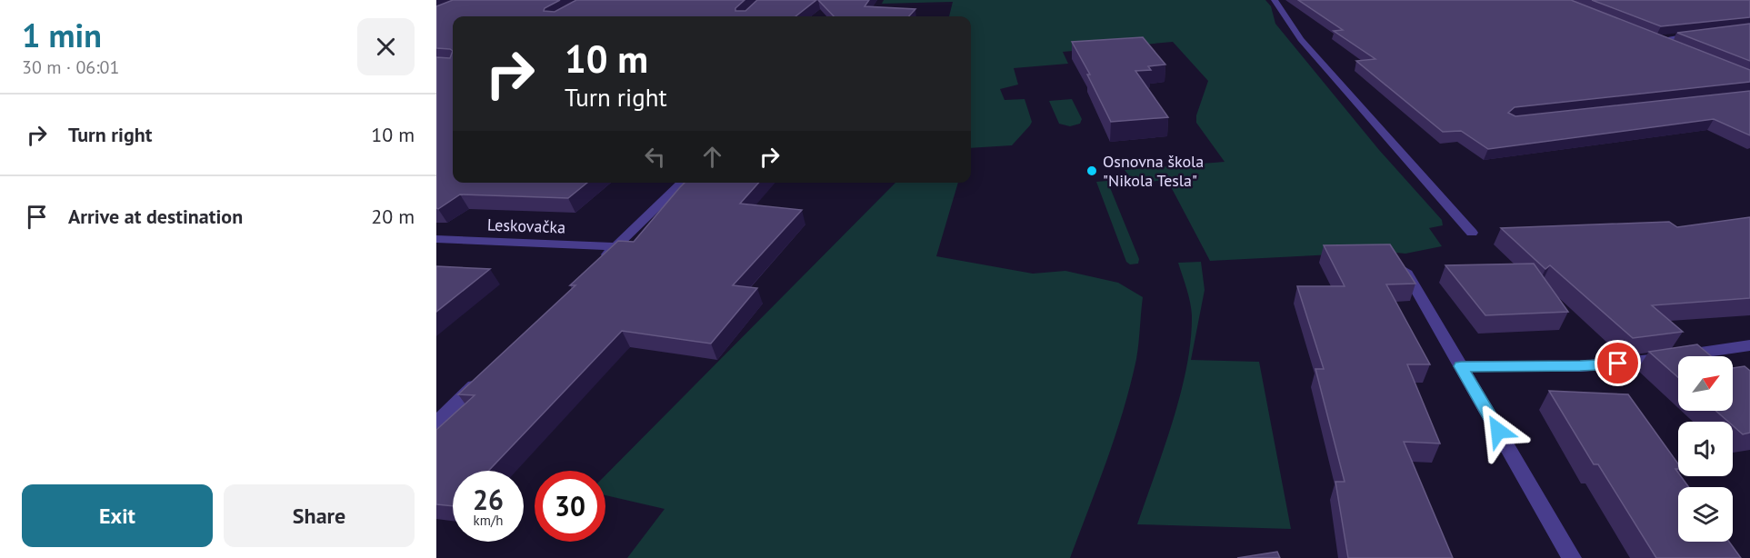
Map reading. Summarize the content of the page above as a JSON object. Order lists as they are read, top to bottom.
{
  "streets": {
    "street": ["Leskovačka"]
  },
  "places": ["Osnovna škola \"Nikola Tesla\""],
  "north": "top right",
  "page": {
    "heading": ["1 min", "30 m · 06:01"],
    "turn": ["10 m", "Turn right"],
    "list": [
      {
        "name": "Turn right",
        "value": "10 m"
      },
      {
        "name": "Arrive at destination",
        "value": "20 m"
      }
    ],
    "speed": "26 km/h",
    "limit": "30",
    "buttons": ["Exit", "Share"]
  }
}
